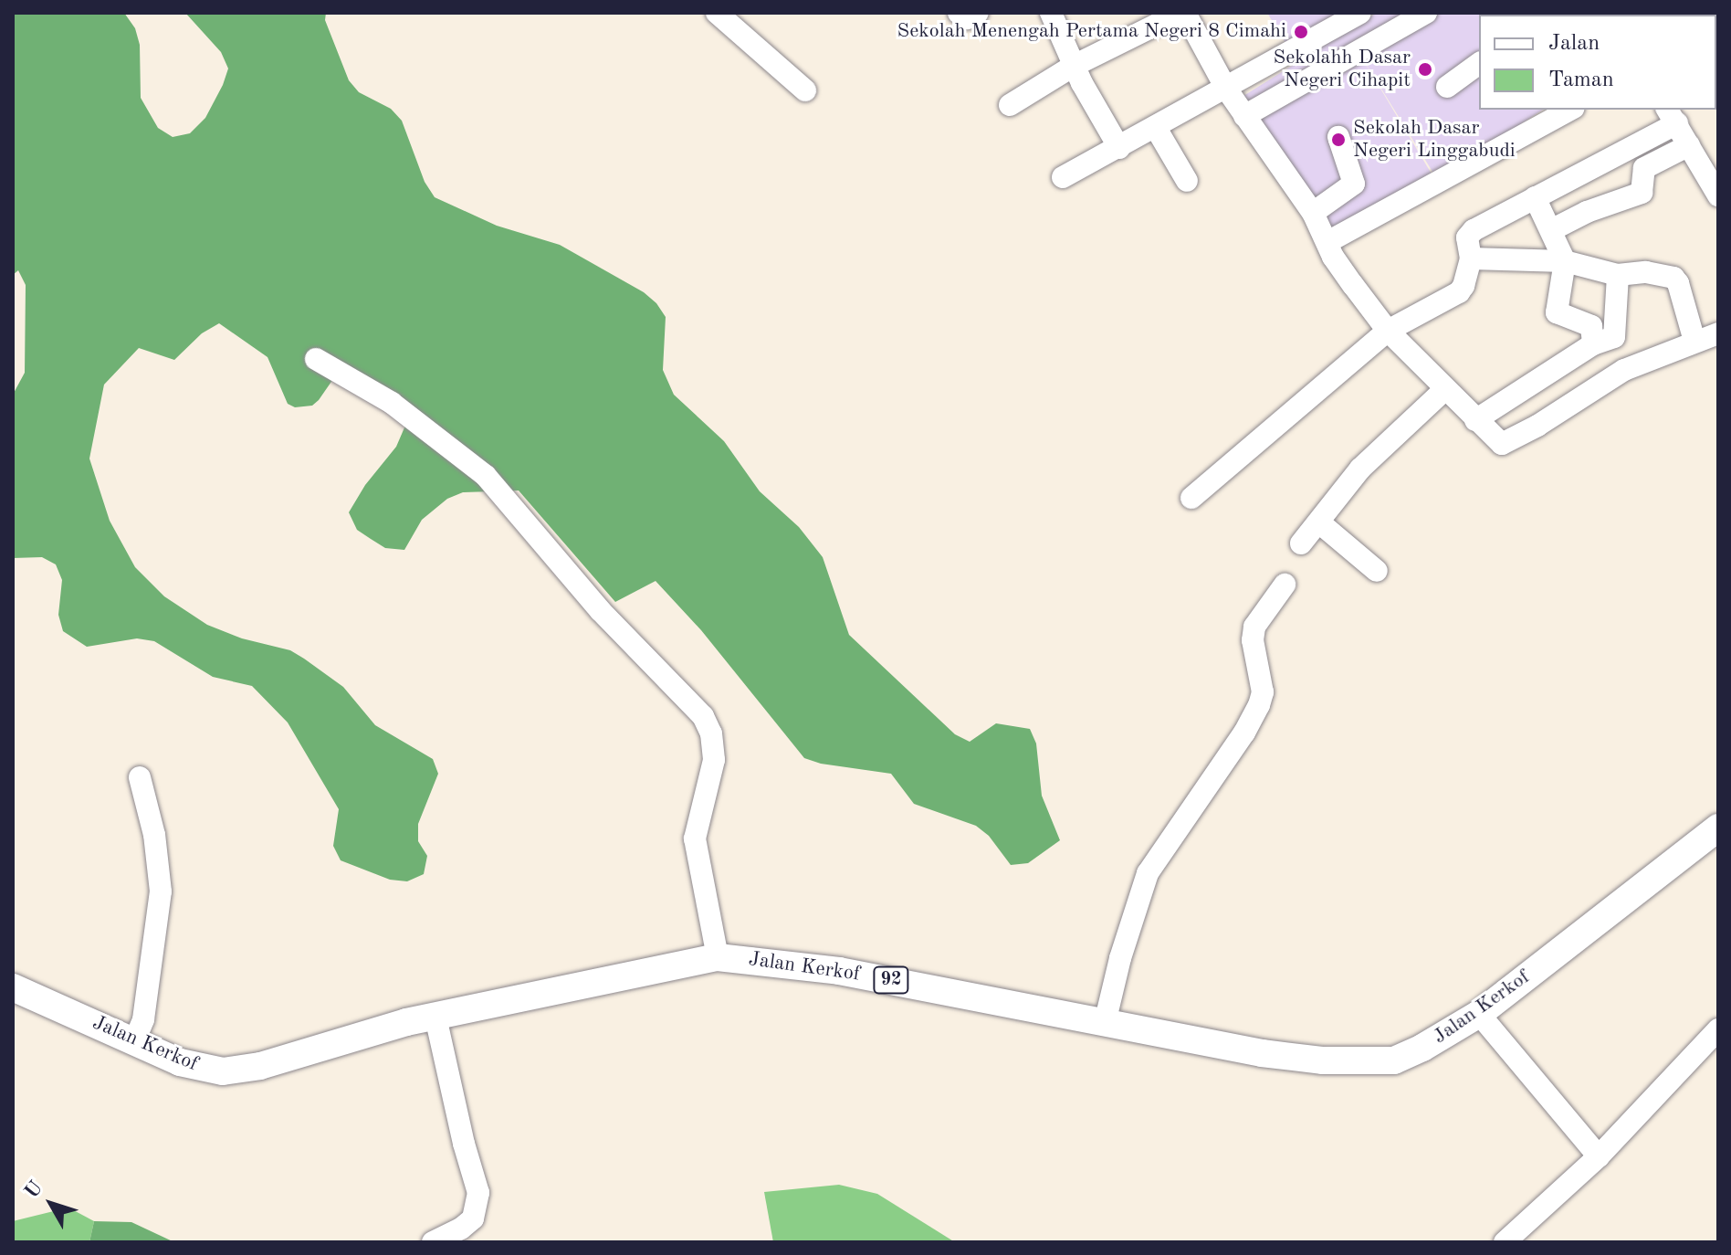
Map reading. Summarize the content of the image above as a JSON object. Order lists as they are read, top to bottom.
{
  "streets": {
    "main road": ["Jalan Kerkof", "92"]
  },
  "places": ["Sekolah Menengah Pertama Negeri 8 Cimahi", "Sekolahh Dasar Negeri Cihapit", "Sekolah Dasar Negeri Linggabudi"],
  "legend": ["Jalan", "Taman"],
  "north": "top left"
}
